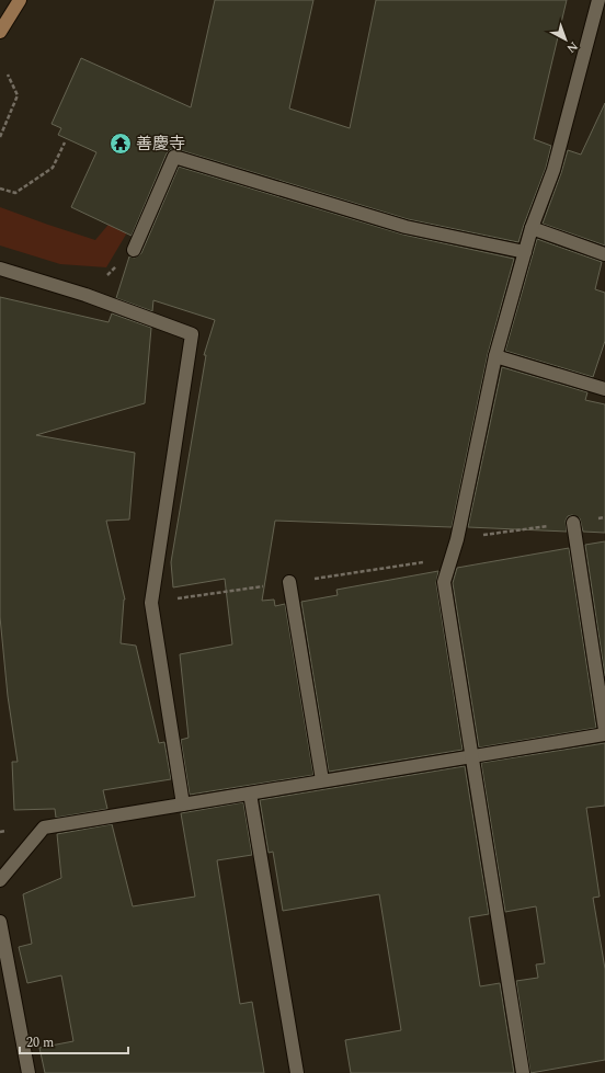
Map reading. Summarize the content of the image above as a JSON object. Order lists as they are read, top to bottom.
{
  "places": {
    "temple": ["善慶寺"]
  },
  "scale_bar": "20 m",
  "north": "bottom right"
}
